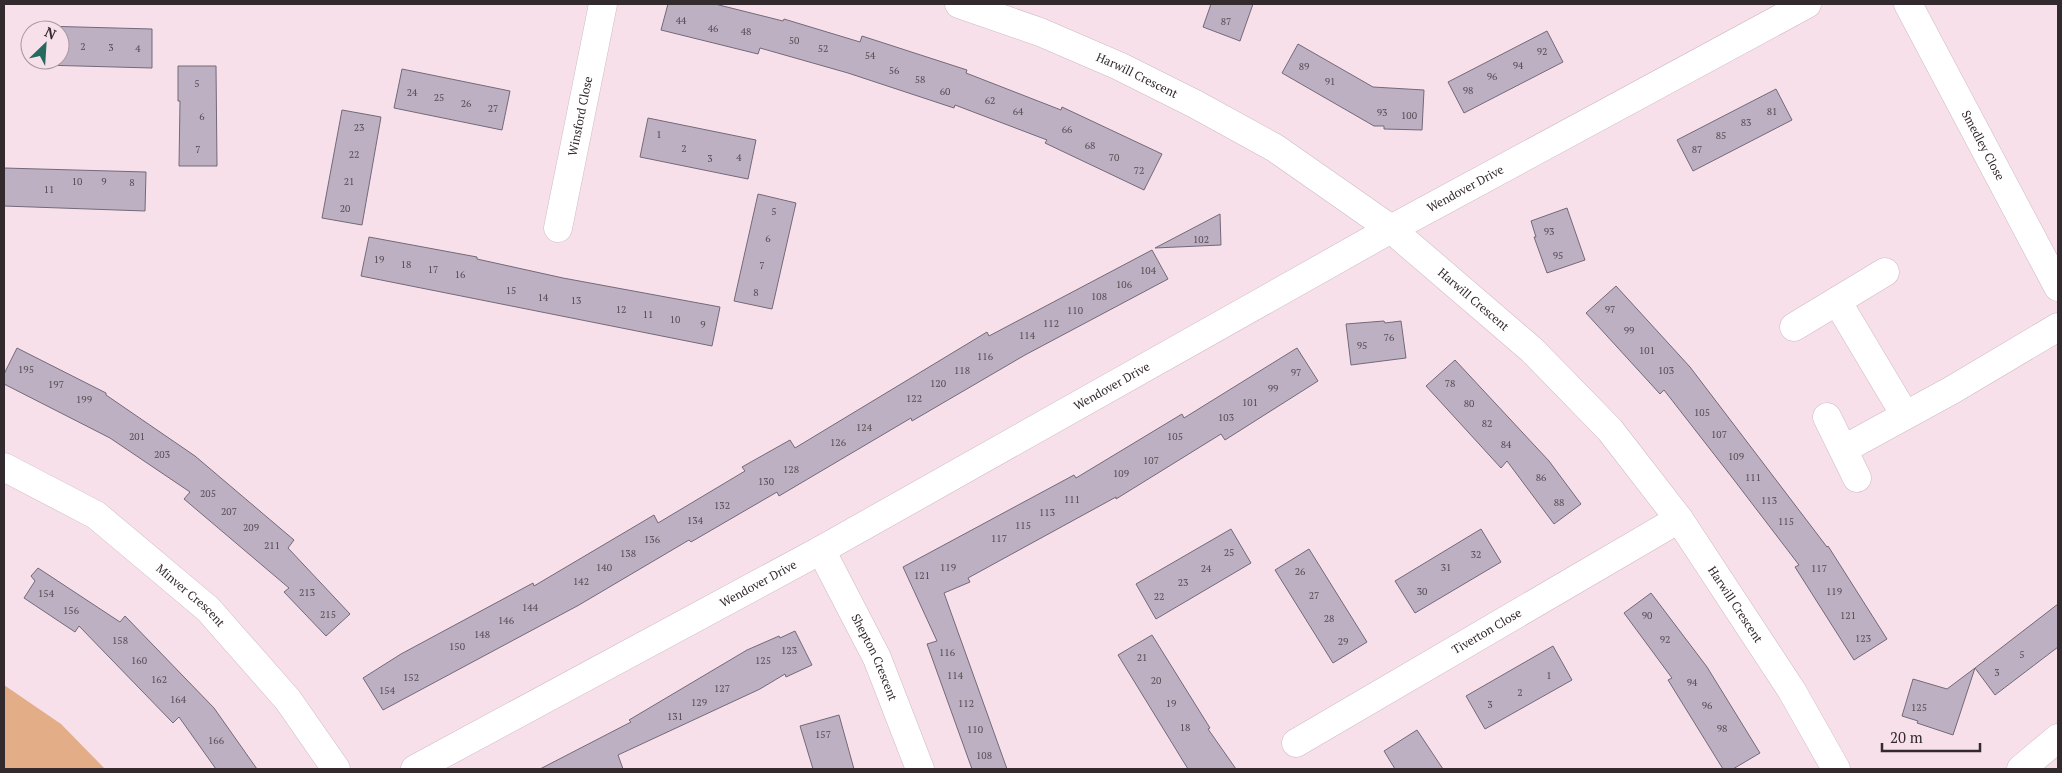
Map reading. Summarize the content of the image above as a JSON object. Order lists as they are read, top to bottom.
{
  "streets": {
    "street": [
      "Harwill Crescent",
      "Winsford Close",
      "Smedley Close",
      "Wendover Drive",
      "Minver Crescent",
      "Tiverton Close",
      "Shepton Crescent"
    ]
  },
  "crossings": [
    ["Harwill Crescent", "Wendover Drive"],
    ["Harwill Crescent", "Tiverton Close"],
    ["Wendover Drive", "Shepton Crescent"]
  ],
  "house_numbers": [
    "44",
    "87",
    "46",
    "48",
    "50",
    "2",
    "3",
    "4",
    "52",
    "92",
    "54",
    "94",
    "89",
    "56",
    "96",
    "58",
    "91",
    "5",
    "98",
    "60",
    "24",
    "25",
    "62",
    "26",
    "27",
    "64",
    "81",
    "93",
    "100",
    "6",
    "83",
    "23",
    "66",
    "1",
    "85",
    "68",
    "2",
    "7",
    "87",
    "22",
    "4",
    "70",
    "3",
    "72",
    "10",
    "9",
    "21",
    "8",
    "11",
    "20",
    "5",
    "93",
    "6",
    "102",
    "95",
    "19",
    "18",
    "7",
    "17",
    "104",
    "16",
    "106",
    "15",
    "8",
    "108",
    "14",
    "13",
    "12",
    "97",
    "110",
    "11",
    "10",
    "112",
    "9",
    "99",
    "114",
    "76",
    "95",
    "101",
    "116",
    "195",
    "118",
    "103",
    "97",
    "120",
    "78",
    "197",
    "99",
    "122",
    "199",
    "101",
    "80",
    "105",
    "103",
    "82",
    "124",
    "107",
    "201",
    "105",
    "126",
    "84",
    "203",
    "109",
    "107",
    "128",
    "109",
    "86",
    "111",
    "130",
    "205",
    "111",
    "113",
    "88",
    "132",
    "207",
    "113",
    "134",
    "115",
    "115",
    "209",
    "117",
    "136",
    "211",
    "25",
    "138",
    "32",
    "140",
    "119",
    "31",
    "24",
    "117",
    "26",
    "121",
    "142",
    "23",
    "30",
    "119",
    "213",
    "154",
    "27",
    "22",
    "144",
    "156",
    "215",
    "90",
    "121",
    "28",
    "146",
    "148",
    "123",
    "92",
    "158",
    "29",
    "150",
    "123",
    "116",
    "5",
    "21",
    "160",
    "125",
    "3",
    "114",
    "1",
    "152",
    "162",
    "20",
    "94",
    "127",
    "154",
    "2",
    "164",
    "129",
    "112",
    "19",
    "3",
    "96",
    "125",
    "131",
    "18",
    "98",
    "110",
    "157",
    "166",
    "108"
  ],
  "scale_bar": "20 m",
  "north": "top right"
}
